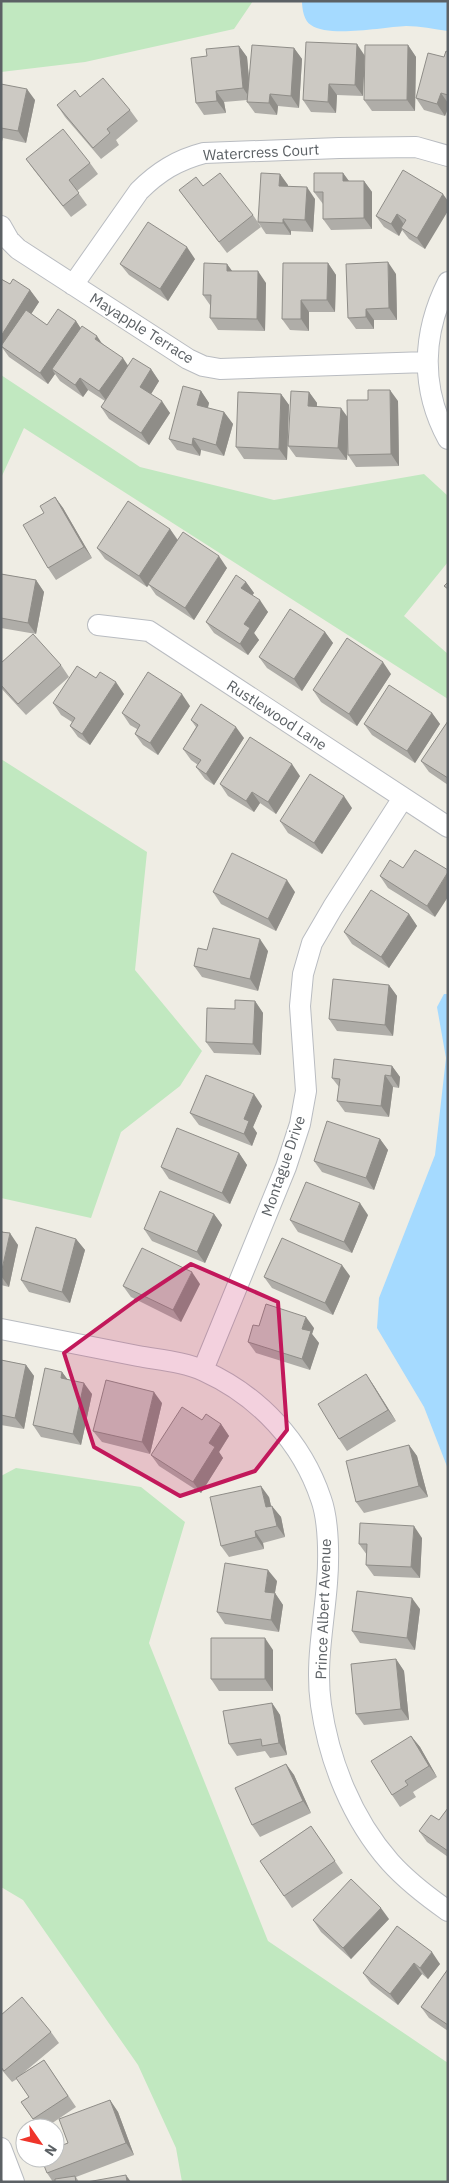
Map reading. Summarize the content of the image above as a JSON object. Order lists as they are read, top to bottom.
{
  "streets": {
    "street": [
      "Watercress Court",
      "Mayapple Terrace",
      "Rustlewood Lane",
      "Montague Drive",
      "Prince Albert Avenue"
    ]
  },
  "crossings": [
    ["Watercress Court", "Mayapple Terrace"],
    ["Rustlewood Lane", "Montague Drive"],
    ["Montague Drive", "Prince Albert Avenue"]
  ],
  "north": "bottom right"
}
